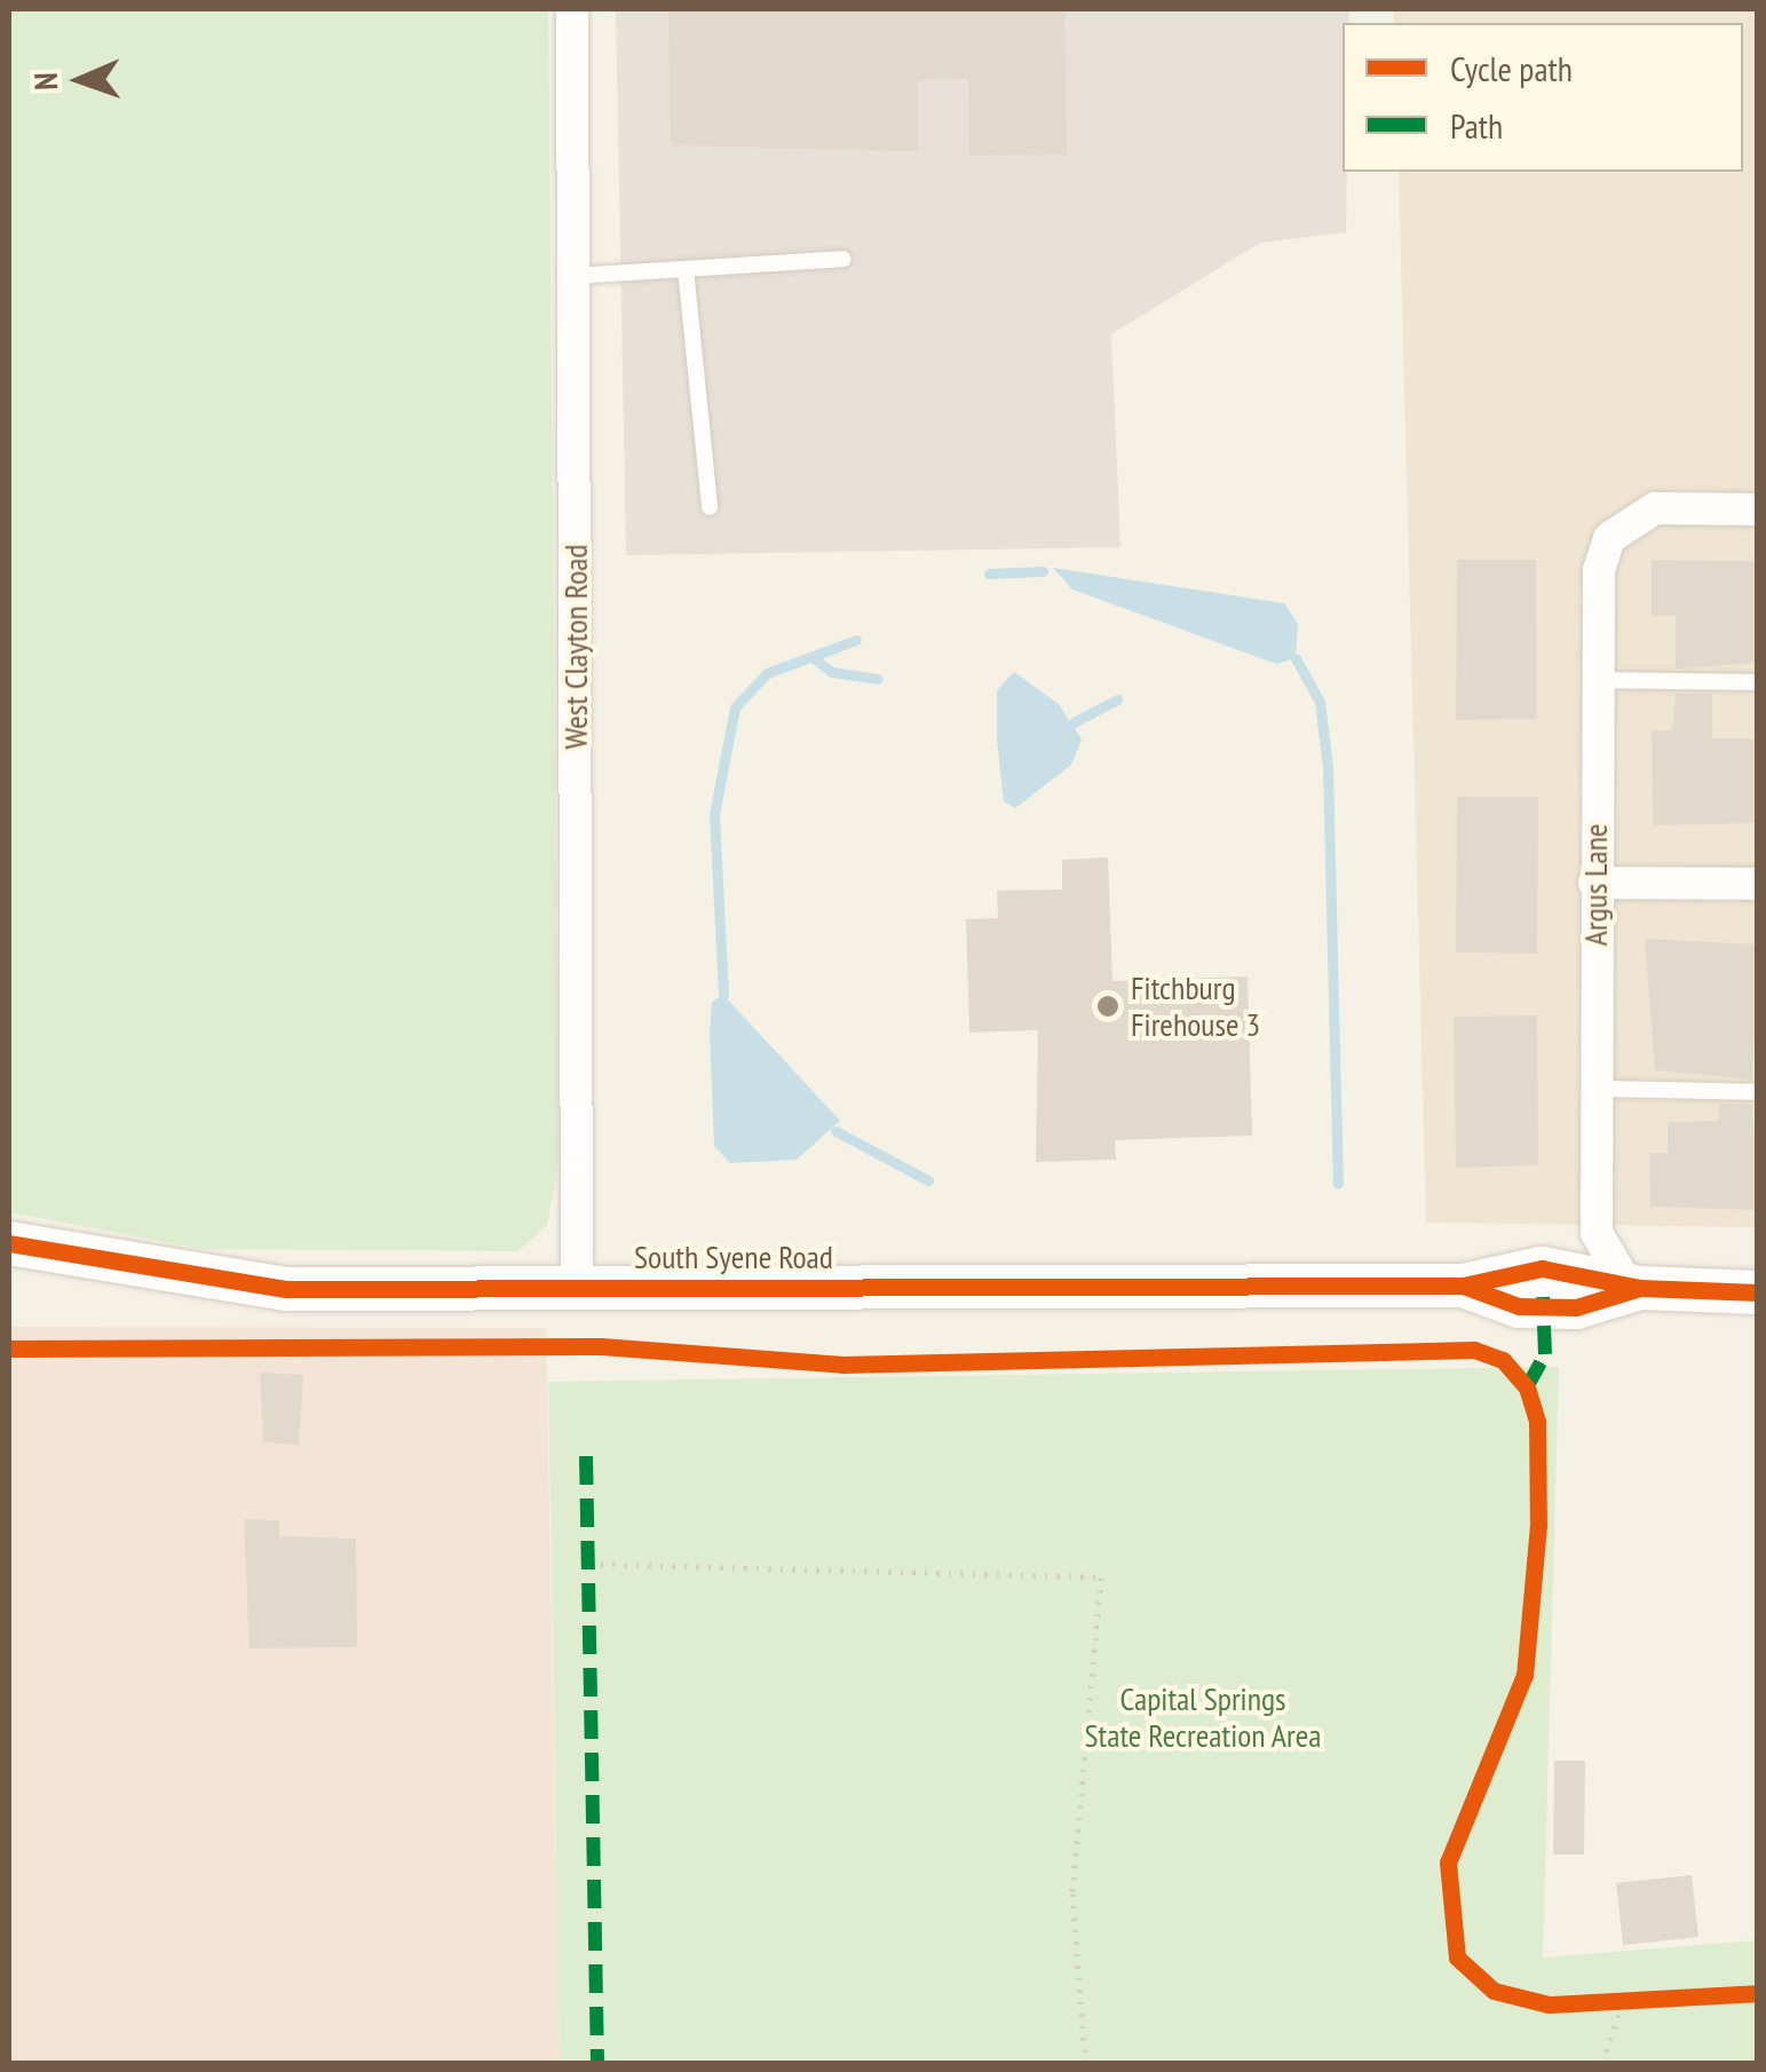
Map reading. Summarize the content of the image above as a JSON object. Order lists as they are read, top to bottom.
{
  "streets": {
    "street": ["West Clayton Road", "Argus Lane", "South Syene Road"]
  },
  "crossings": [
    ["West Clayton Road", "South Syene Road"],
    ["Argus Lane", "South Syene Road"]
  ],
  "parks": ["Capital Springs State Recreation Area"],
  "places": ["Fitchburg Firehouse 3"],
  "legend": ["Cycle path", "Path"],
  "north": "left"
}
